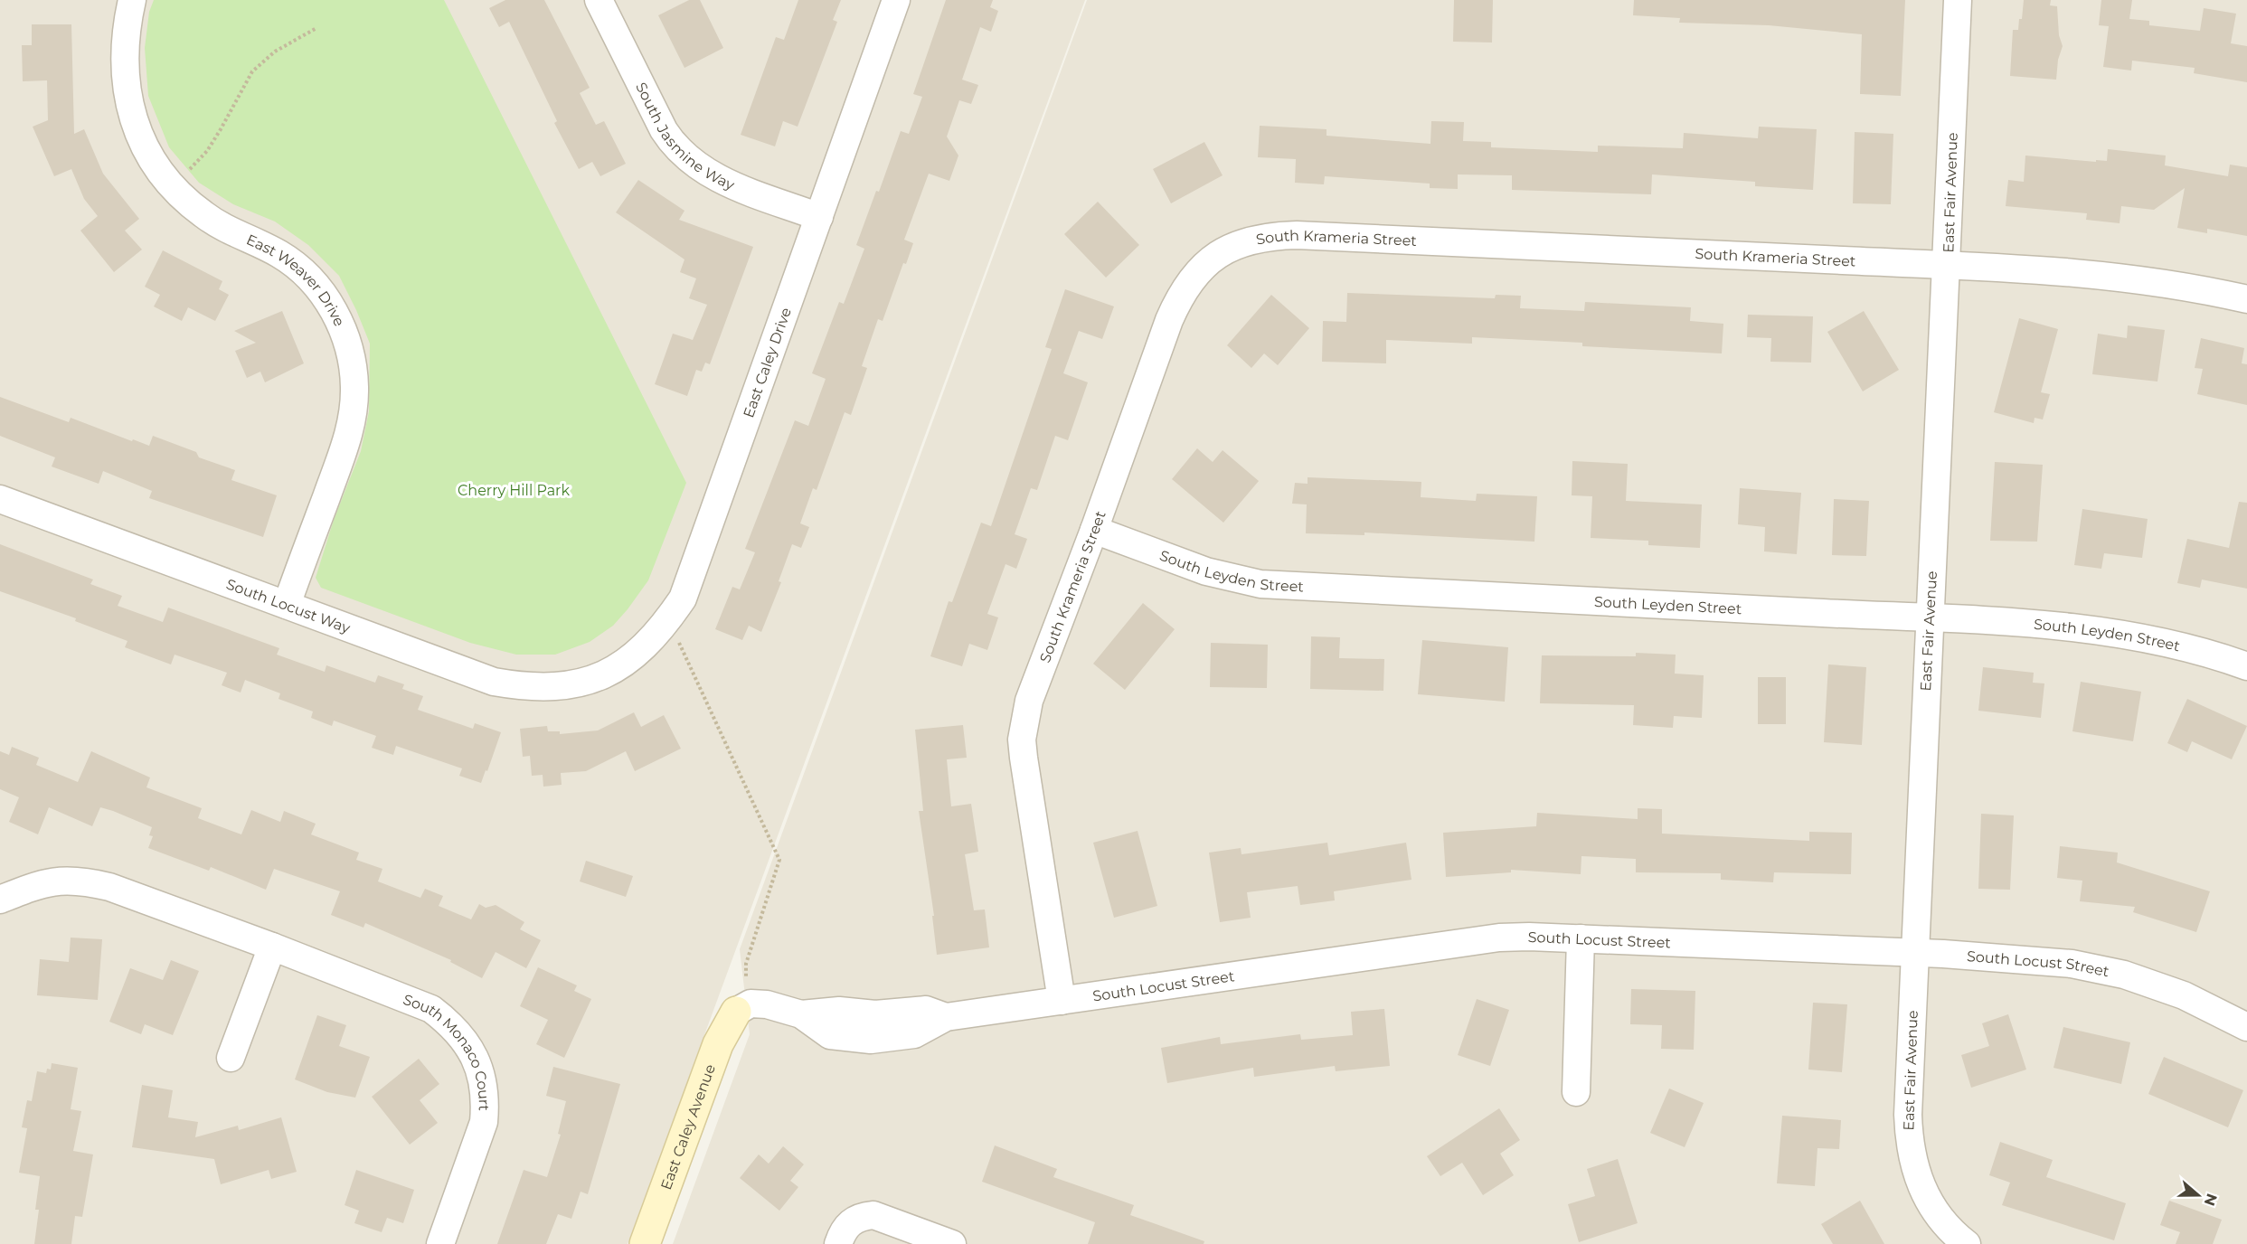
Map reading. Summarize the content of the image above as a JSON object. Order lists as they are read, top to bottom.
{
  "streets": {
    "street": [
      "South Jasmine Way",
      "East Fair Avenue",
      "South Krameria Street",
      "East Weaver Drive",
      "East Caley Drive",
      "South Leyden Street",
      "South Locust Way",
      "South Locust Street",
      "South Monaco Court",
      "East Caley Avenue"
    ]
  },
  "crossings": [
    ["South Jasmine Way", "East Caley Drive"],
    ["East Fair Avenue", "South Krameria Street"],
    ["East Fair Avenue", "South Leyden Street"],
    ["East Fair Avenue", "South Locust Street"],
    ["South Krameria Street", "South Leyden Street"],
    ["South Krameria Street", "South Locust Street"],
    ["East Weaver Drive", "South Locust Way"],
    ["East Caley Drive", "South Locust Way"],
    ["South Locust Street", "East Caley Avenue"]
  ],
  "parks": ["Cherry Hill Park"],
  "north": "right"
}
